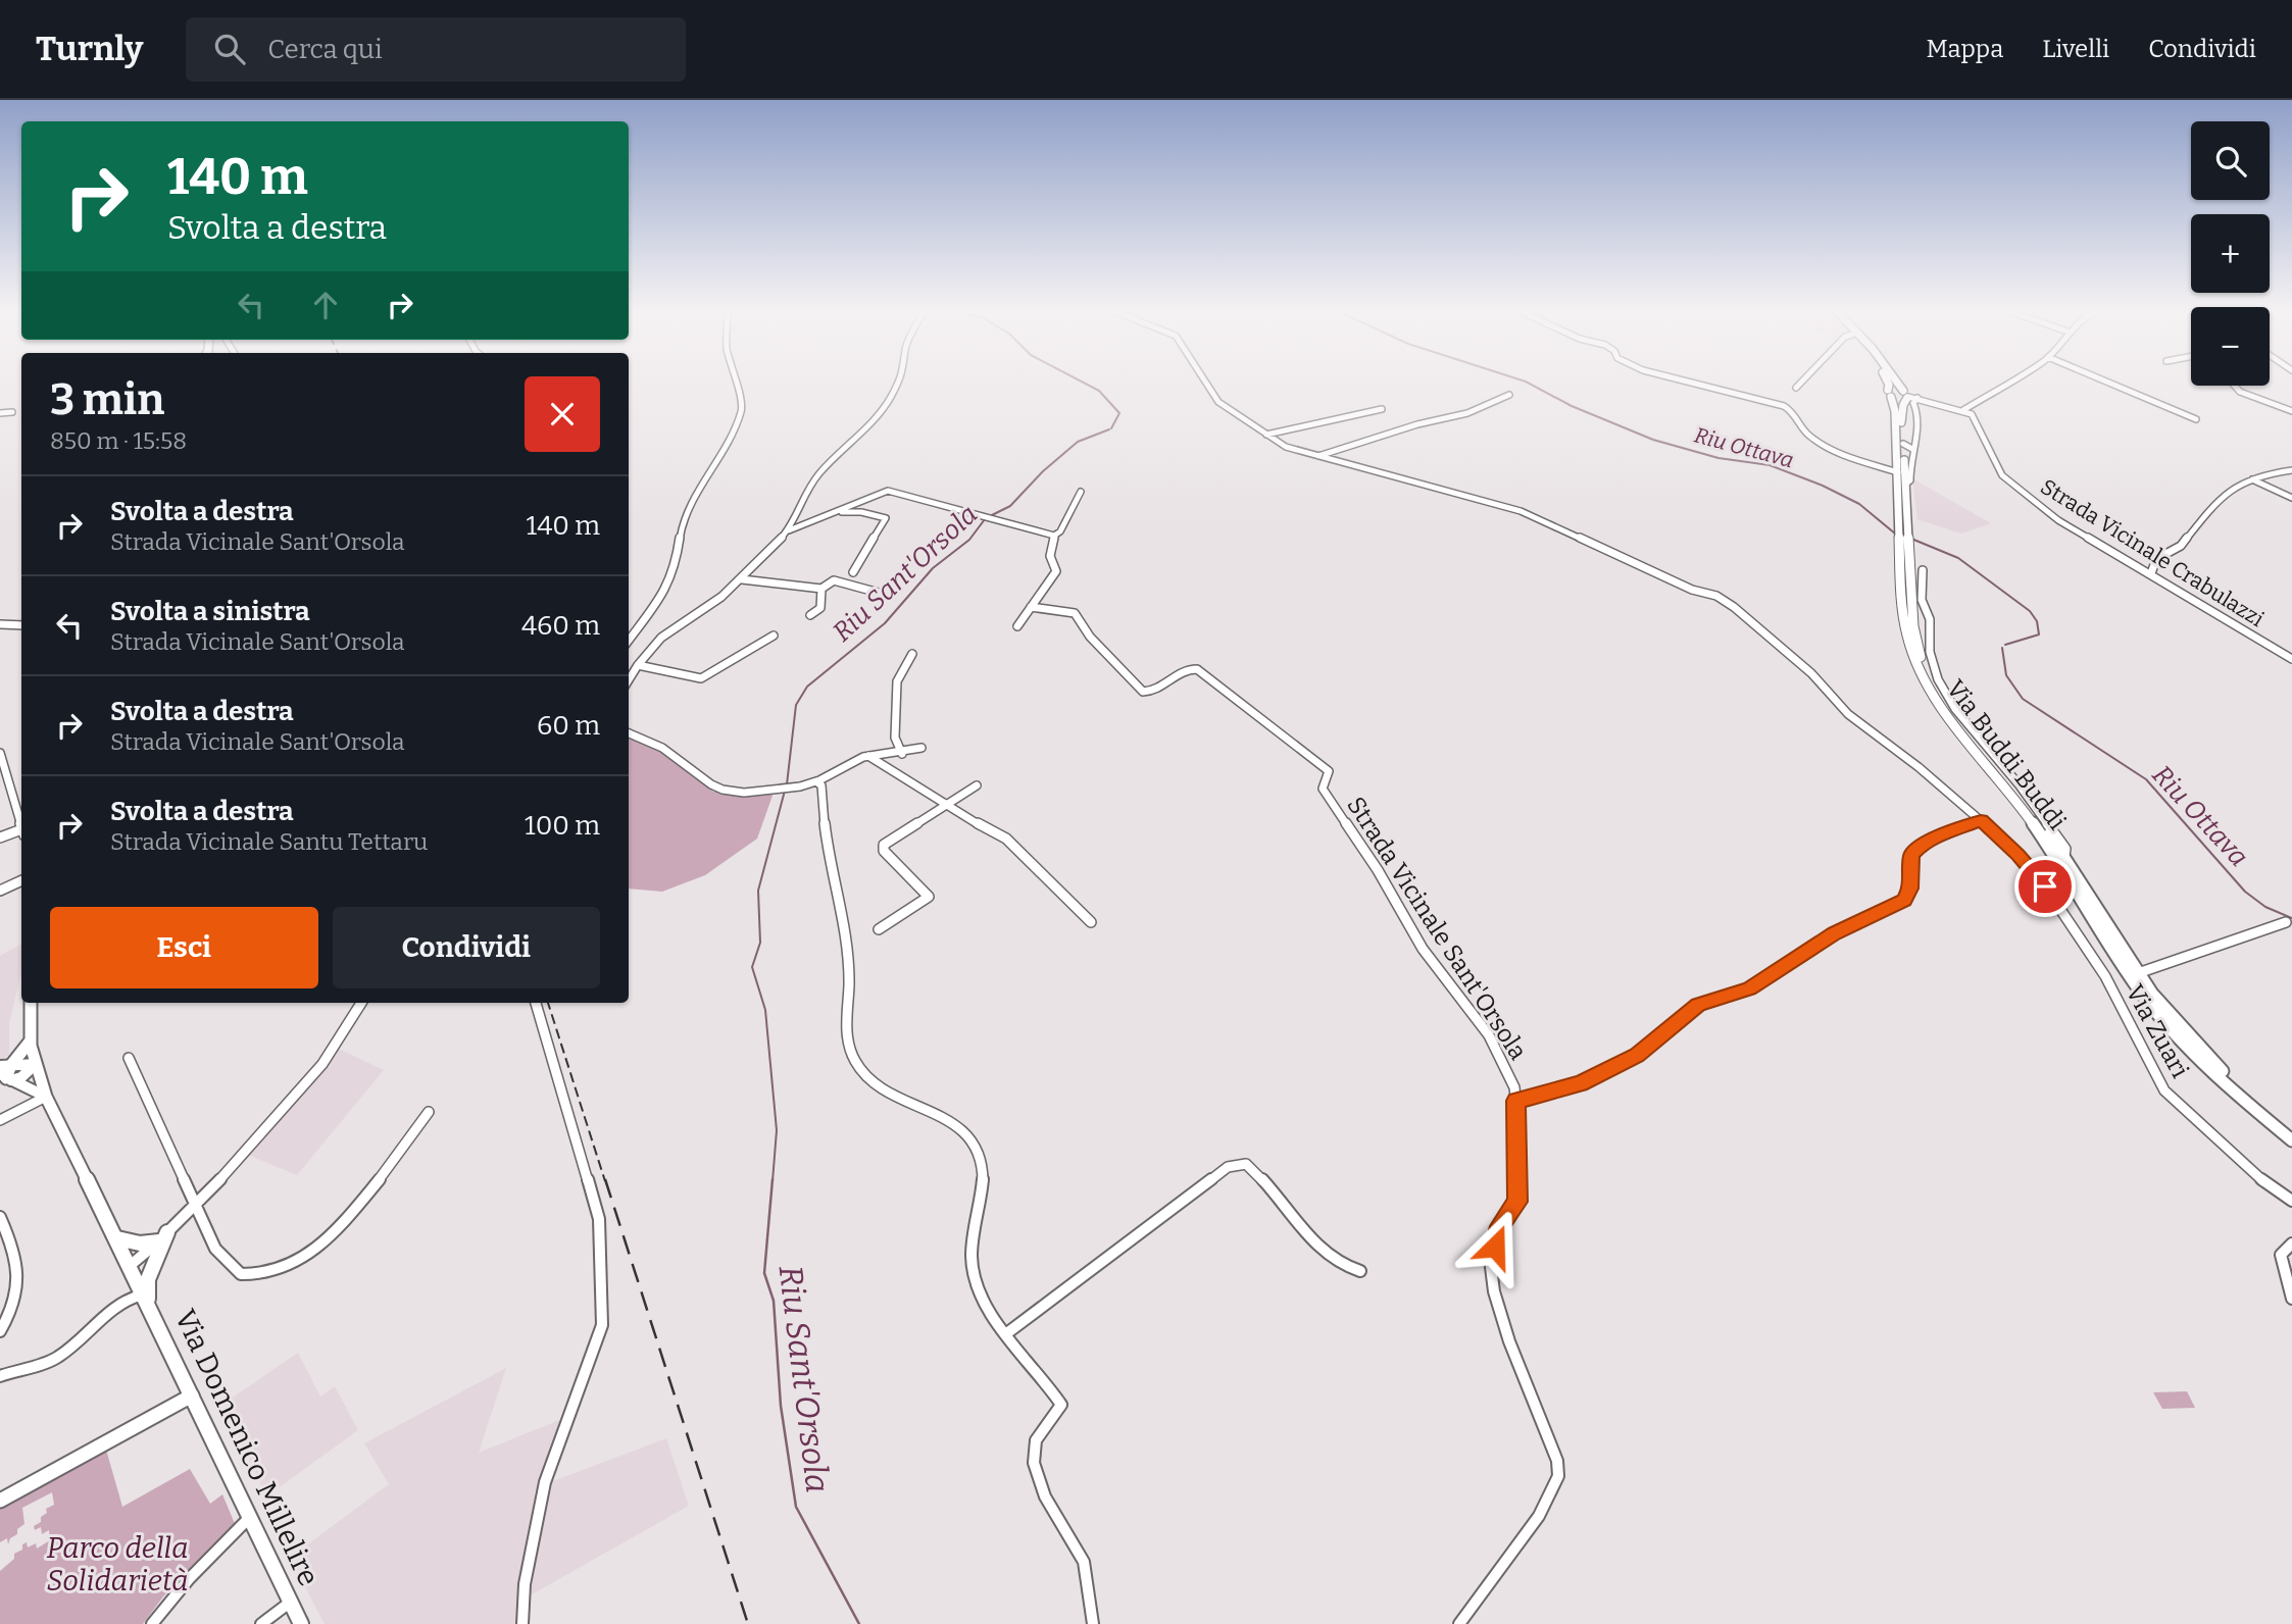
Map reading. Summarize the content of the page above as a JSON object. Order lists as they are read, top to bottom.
{
  "streets": {
    "main road": ["Via Buddi Buddi", "Via Domenico Millelire"],
    "street": ["Strada Vicinale Crabulazzi", "Strada Vicinale Sant'Orsola", "Via Zuari"]
  },
  "crossings": [
    ["Strada Vicinale Sant'Orsola", "Via Zuari"]
  ],
  "water": ["Riu Ottava", "Riu Sant'Orsola"],
  "parks": ["Parco della Solidarietà"],
  "page": {
    "header": "Turnly",
    "search": "Cerca qui",
    "nav": ["Mappa", "Livelli", "Condividi"],
    "map_buttons": ["+", "−"],
    "turn": ["140 m", "Svolta a destra"],
    "heading": ["3 min", "850 m · 15:58"],
    "list": [
      {
        "name": "Svolta a destra",
        "note": "Strada Vicinale Sant'Orsola",
        "value": "140 m"
      },
      {
        "name": "Svolta a sinistra",
        "note": "Strada Vicinale Sant'Orsola",
        "value": "460 m"
      },
      {
        "name": "Svolta a destra",
        "note": "Strada Vicinale Sant'Orsola",
        "value": "60 m"
      },
      {
        "name": "Svolta a destra",
        "note": "Strada Vicinale Santu Tettaru",
        "value": "100 m"
      }
    ],
    "buttons": ["Esci", "Condividi"]
  }
}
